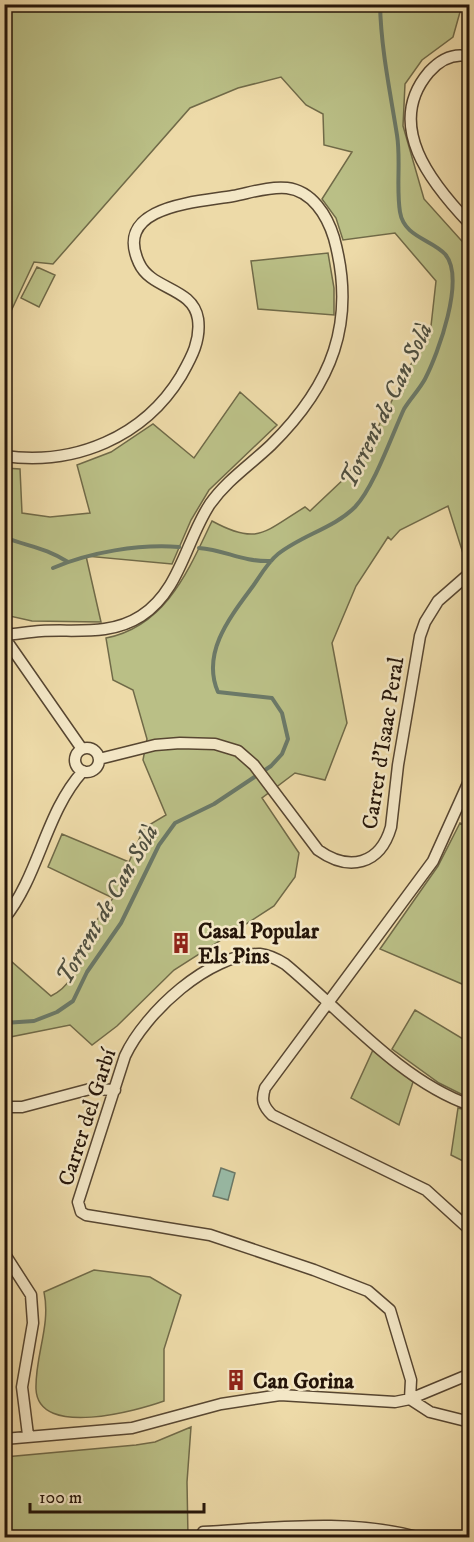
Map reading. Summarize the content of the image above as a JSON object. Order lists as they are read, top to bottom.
{
  "streets": {
    "street": ["Carrer d'Isaac Peral", "Carrer del Garbí"]
  },
  "water": ["Torrent de Can Solà"],
  "places": {
    "building": ["Casal Popular Els Pins", "Can Gorina"]
  },
  "scale_bar": "100 m"
}
